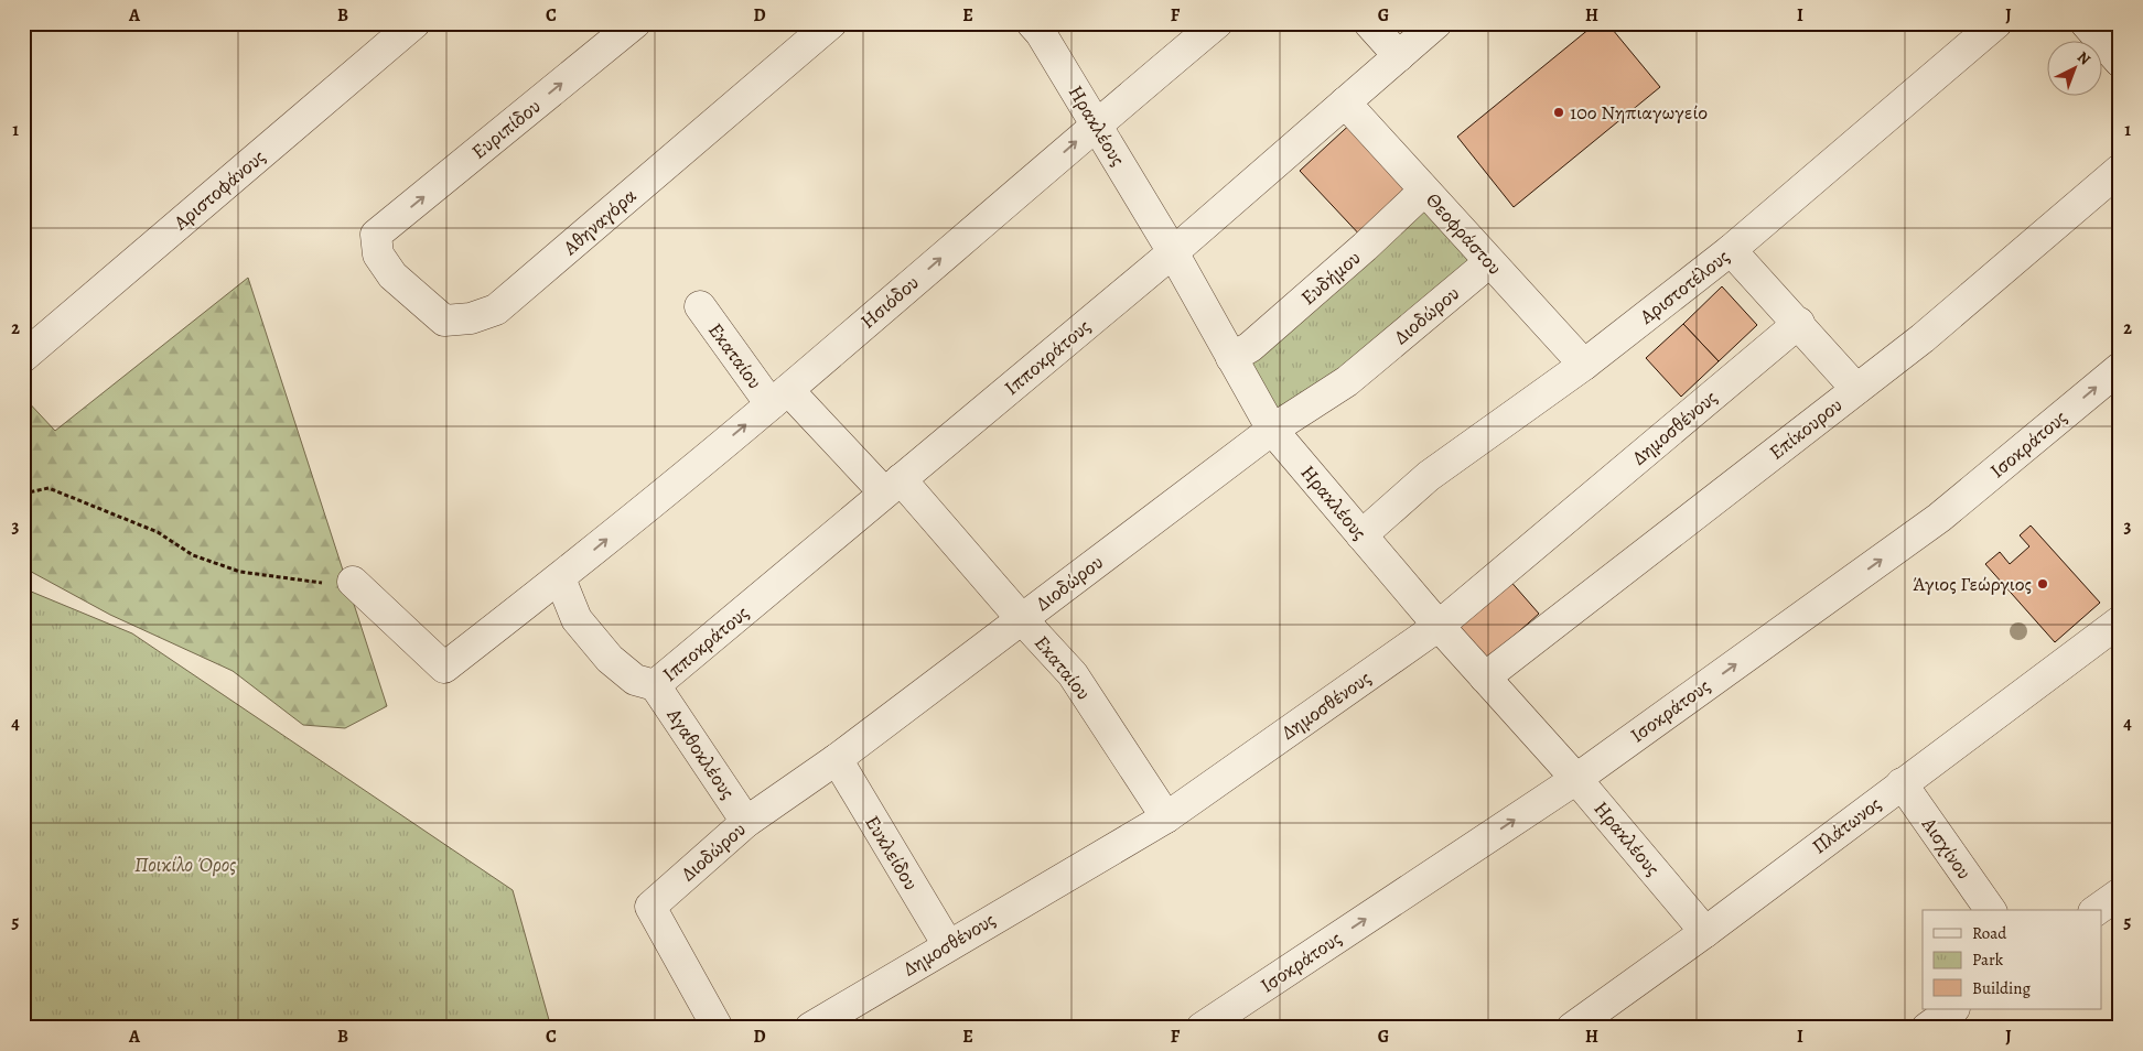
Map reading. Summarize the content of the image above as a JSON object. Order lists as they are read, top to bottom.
{
  "streets": {
    "street": [
      "Ηρακλέους",
      "Ευριπίδου",
      "Αριστοφάνους",
      "Αθηναγόρα",
      "Θεοφράστου",
      "Ευδήμου",
      "Αριστοτέλους",
      "Ησιόδου",
      "Διοδώρου",
      "Εκαταίου",
      "Ιπποκράτους",
      "Δημοσθένους",
      "Επίκουρου",
      "Ισοκράτους",
      "Αγαθοκλέους",
      "Πλάτωνος",
      "Αισχίνου",
      "Ευκλείδου"
    ]
  },
  "crossings": [
    ["Ηρακλέους", "Ευδήμου"],
    ["Ηρακλέους", "Αριστοτέλους"],
    ["Ηρακλέους", "Ησιόδου"],
    ["Ηρακλέους", "Διοδώρου"],
    ["Ηρακλέους", "Ιπποκράτους"],
    ["Ηρακλέους", "Δημοσθένους"],
    ["Ηρακλέους", "Επίκουρου"],
    ["Ηρακλέους", "Ισοκράτους"],
    ["Ηρακλέους", "Πλάτωνος"],
    ["Ευριπίδου", "Αθηναγόρα"],
    ["Θεοφράστου", "Ευδήμου"],
    ["Θεοφράστου", "Αριστοτέλους"],
    ["Θεοφράστου", "Διοδώρου"],
    ["Θεοφράστου", "Ιπποκράτους"],
    ["Ησιόδου", "Εκαταίου"],
    ["Διοδώρου", "Εκαταίου"],
    ["Διοδώρου", "Αγαθοκλέους"],
    ["Διοδώρου", "Ευκλείδου"],
    ["Εκαταίου", "Ιπποκράτους"],
    ["Εκαταίου", "Δημοσθένους"],
    ["Ιπποκράτους", "Αγαθοκλέους"],
    ["Δημοσθένους", "Ευκλείδου"],
    ["Πλάτωνος", "Αισχίνου"]
  ],
  "one_way": ["Ευριπίδου", "Ησιόδου", "Ισοκράτους"],
  "parks": ["Ποικίλο Όρος"],
  "places": ["10ο Νηπιαγωγείο", "Άγιος Γεώργιος"],
  "legend": ["Road", "Park", "Building"],
  "north": "top right",
  "grid": {
    "columns": [
      "A",
      "B",
      "C",
      "D",
      "E",
      "F",
      "G",
      "H",
      "I",
      "J"
    ],
    "rows": [
      "1",
      "2",
      "3",
      "4",
      "5"
    ]
  }
}
